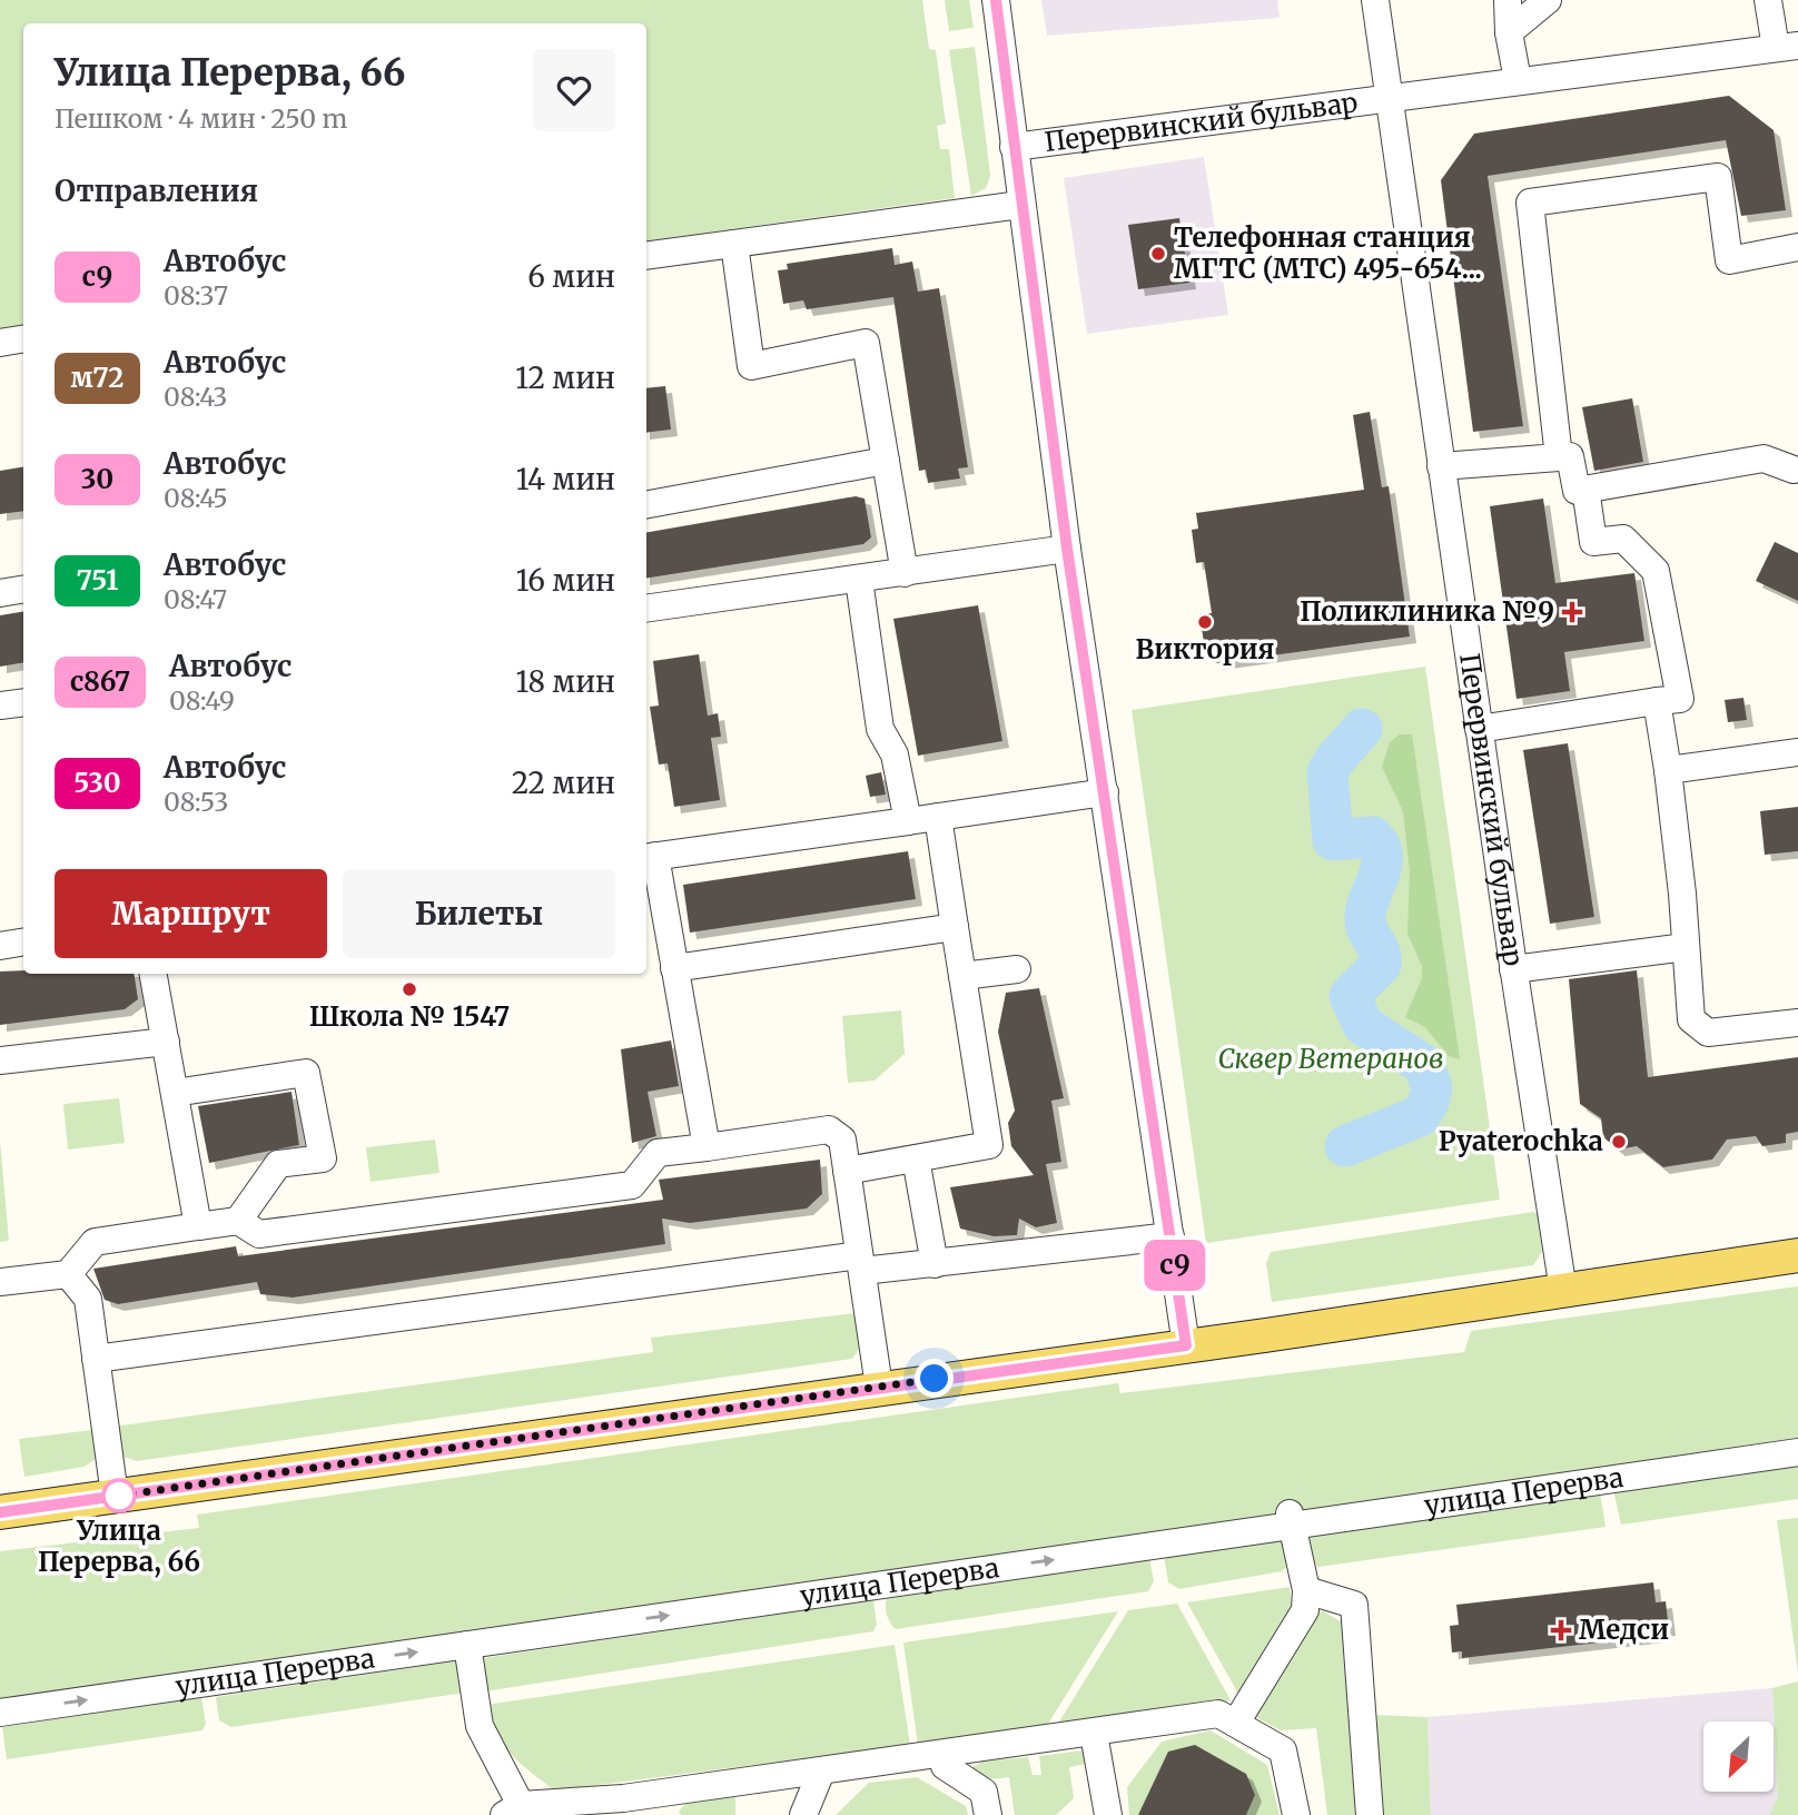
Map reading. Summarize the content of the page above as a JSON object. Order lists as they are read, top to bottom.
{
  "streets": {
    "street": ["Перервинский бульвар", "улица Перерва"]
  },
  "parks": ["Сквер Ветеранов"],
  "places": {
    "other": [
      "Телефонная станция МГТС (МТС) 495-654...",
      "Виктория",
      "Школа № 1547",
      "Pyaterochka",
      "Улица Перерва, 66"
    ],
    "health": ["Поликлиника №9", "Медси"]
  },
  "lines": ["bus line с9"],
  "north": "bottom left",
  "page": {
    "on_map": "с9",
    "heading": [
      ["Улица Перерва, 66", "Пешком · 4 мин · 250 m"],
      "Отправления"
    ],
    "list": [
      {
        "mark": "с9",
        "name": "Автобус",
        "note": "08:37",
        "value": "6 мин"
      },
      {
        "mark": "м72",
        "name": "Автобус",
        "note": "08:43",
        "value": "12 мин"
      },
      {
        "mark": "30",
        "name": "Автобус",
        "note": "08:45",
        "value": "14 мин"
      },
      {
        "mark": "751",
        "name": "Автобус",
        "note": "08:47",
        "value": "16 мин"
      },
      {
        "mark": "с867",
        "name": "Автобус",
        "note": "08:49",
        "value": "18 мин"
      },
      {
        "mark": "530",
        "name": "Автобус",
        "note": "08:53",
        "value": "22 мин"
      }
    ],
    "buttons": ["Маршрут", "Билеты"]
  }
}
